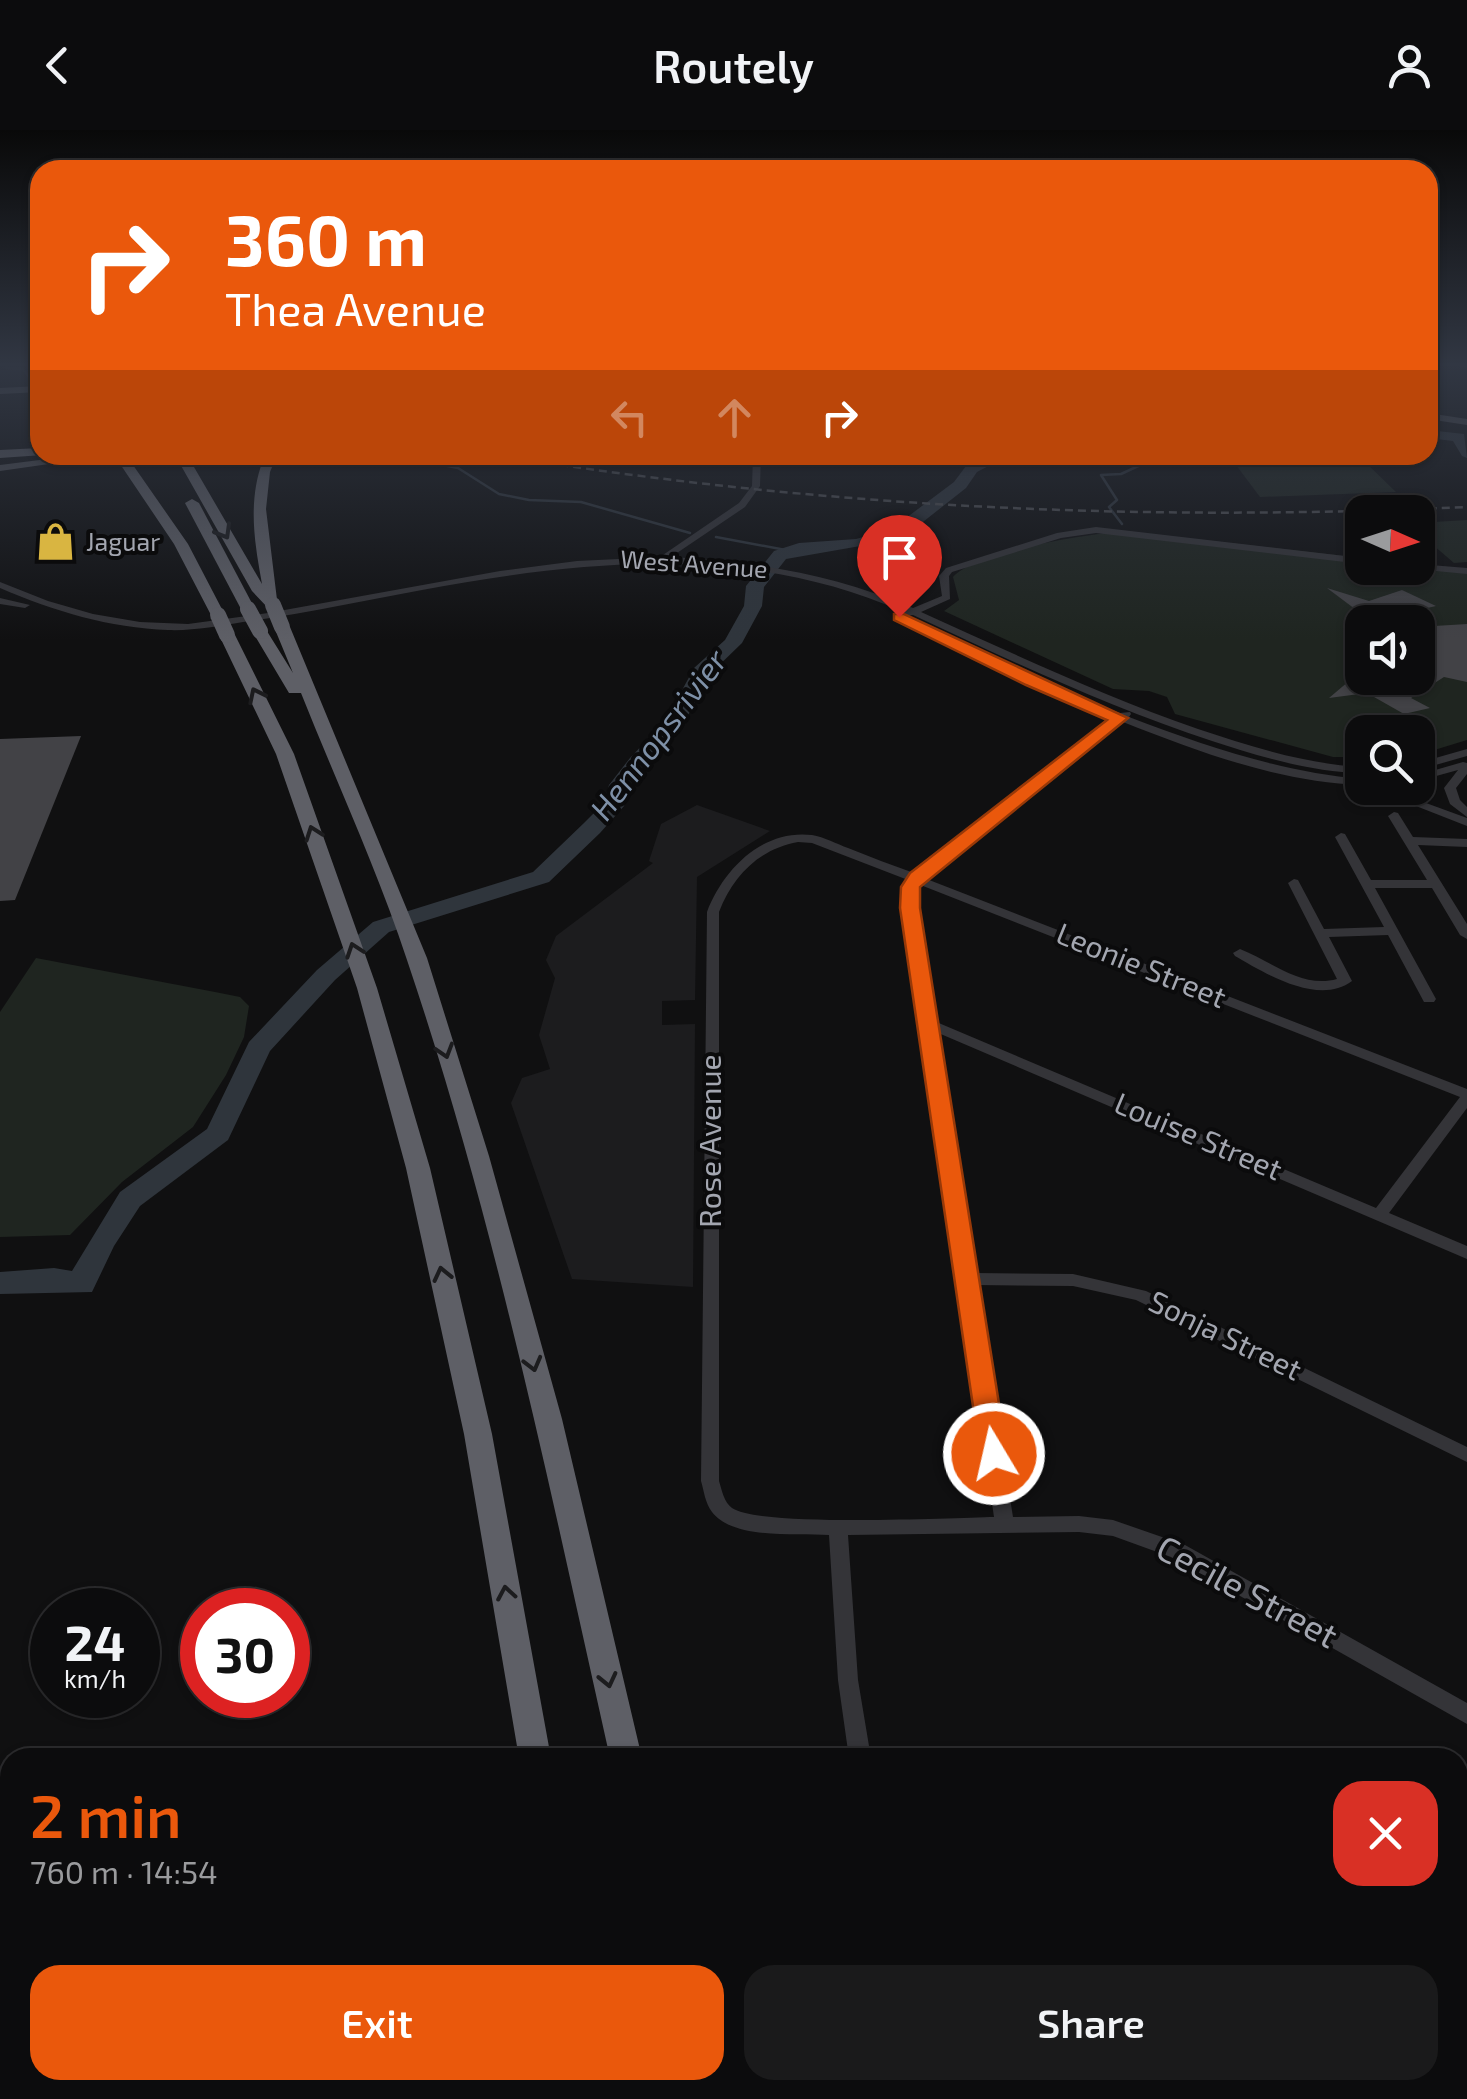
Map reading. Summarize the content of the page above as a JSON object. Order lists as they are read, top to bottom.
{
  "streets": {
    "street": [
      "West Avenue",
      "Leonie Street",
      "Louise Street",
      "Rose Avenue",
      "Sonja Street",
      "Cecile Street"
    ]
  },
  "crossings": [
    ["Leonie Street", "Rose Avenue"],
    ["Rose Avenue", "Cecile Street"]
  ],
  "water": ["Hennopsrivier"],
  "places": {
    "shop": ["Jaguar"]
  },
  "north": "right",
  "page": {
    "header": "Routely",
    "turn": ["360 m", "Thea Avenue"],
    "speed": "24 km/h",
    "limit": "30",
    "heading": ["2 min", "760 m · 14:54"],
    "buttons": ["Exit", "Share"]
  }
}
